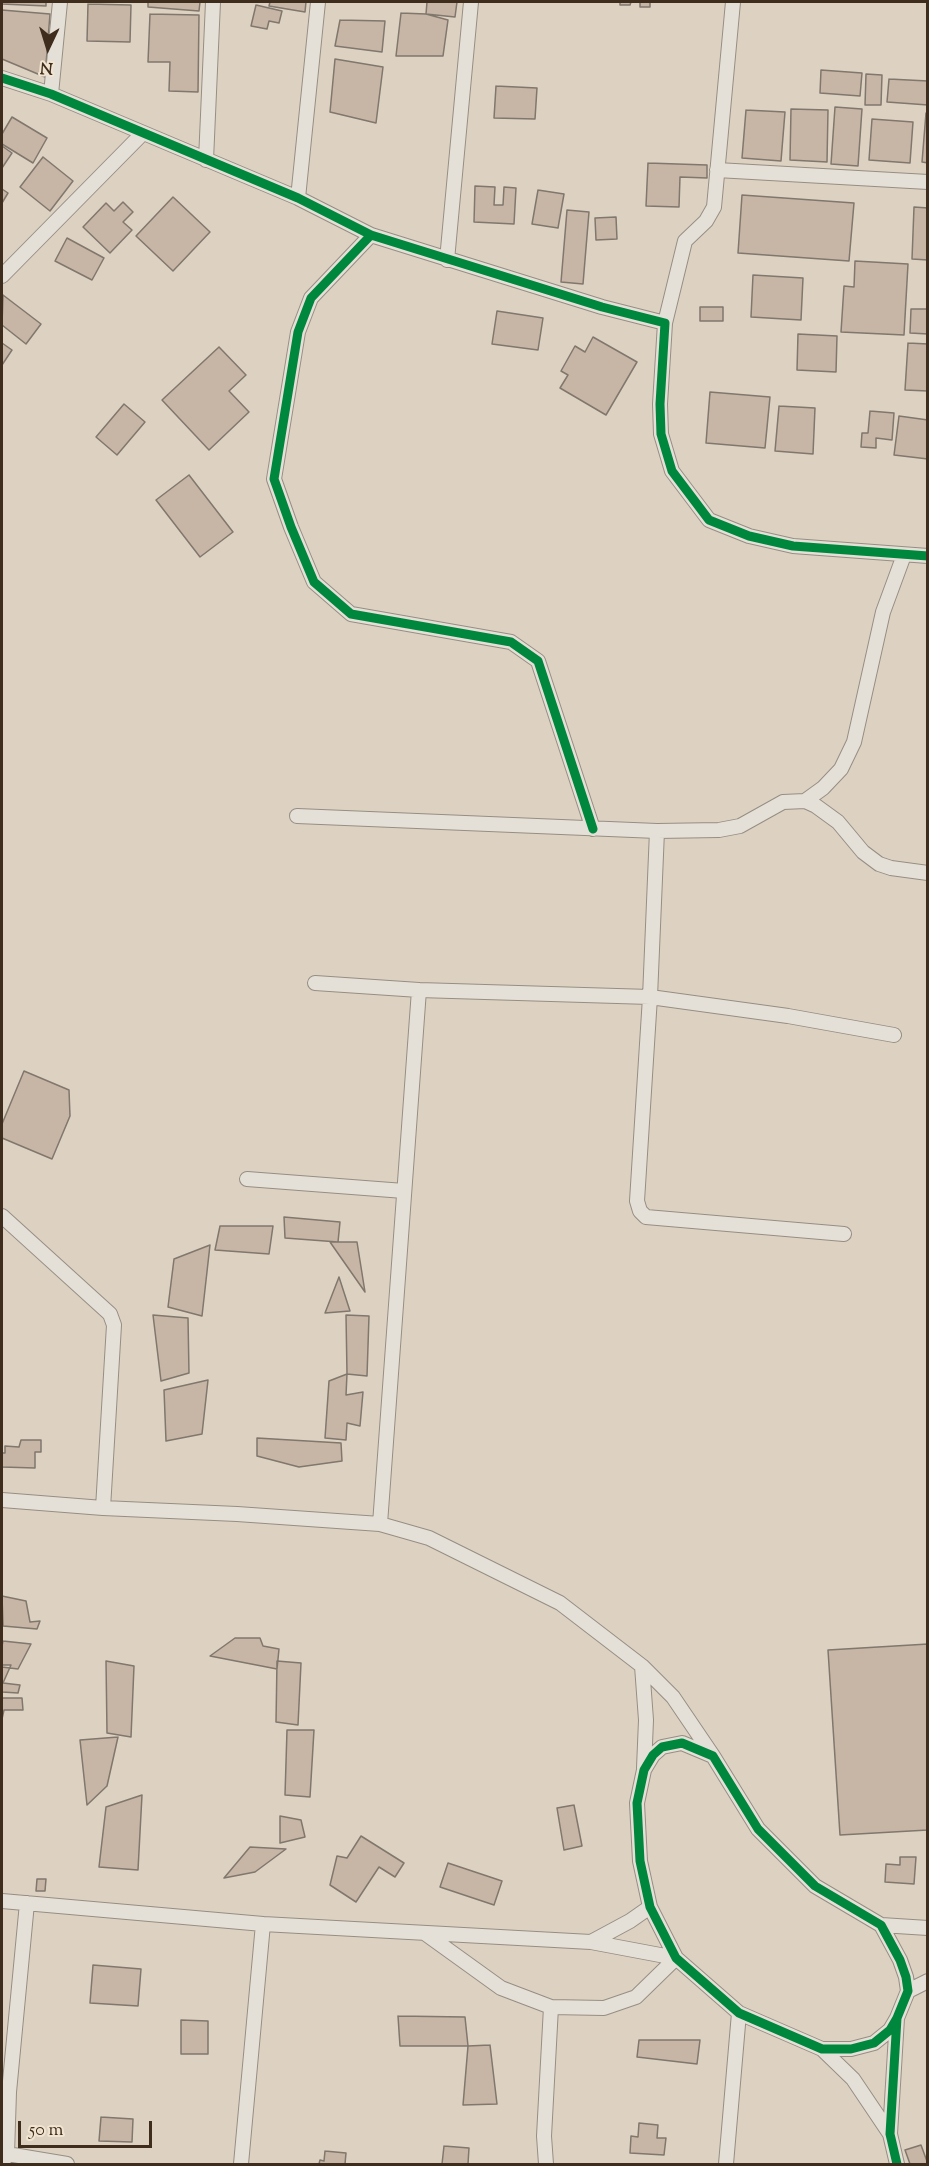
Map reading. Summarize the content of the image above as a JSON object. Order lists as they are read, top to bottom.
{
  "scale_bar": "50 m",
  "north": "bottom"
}
